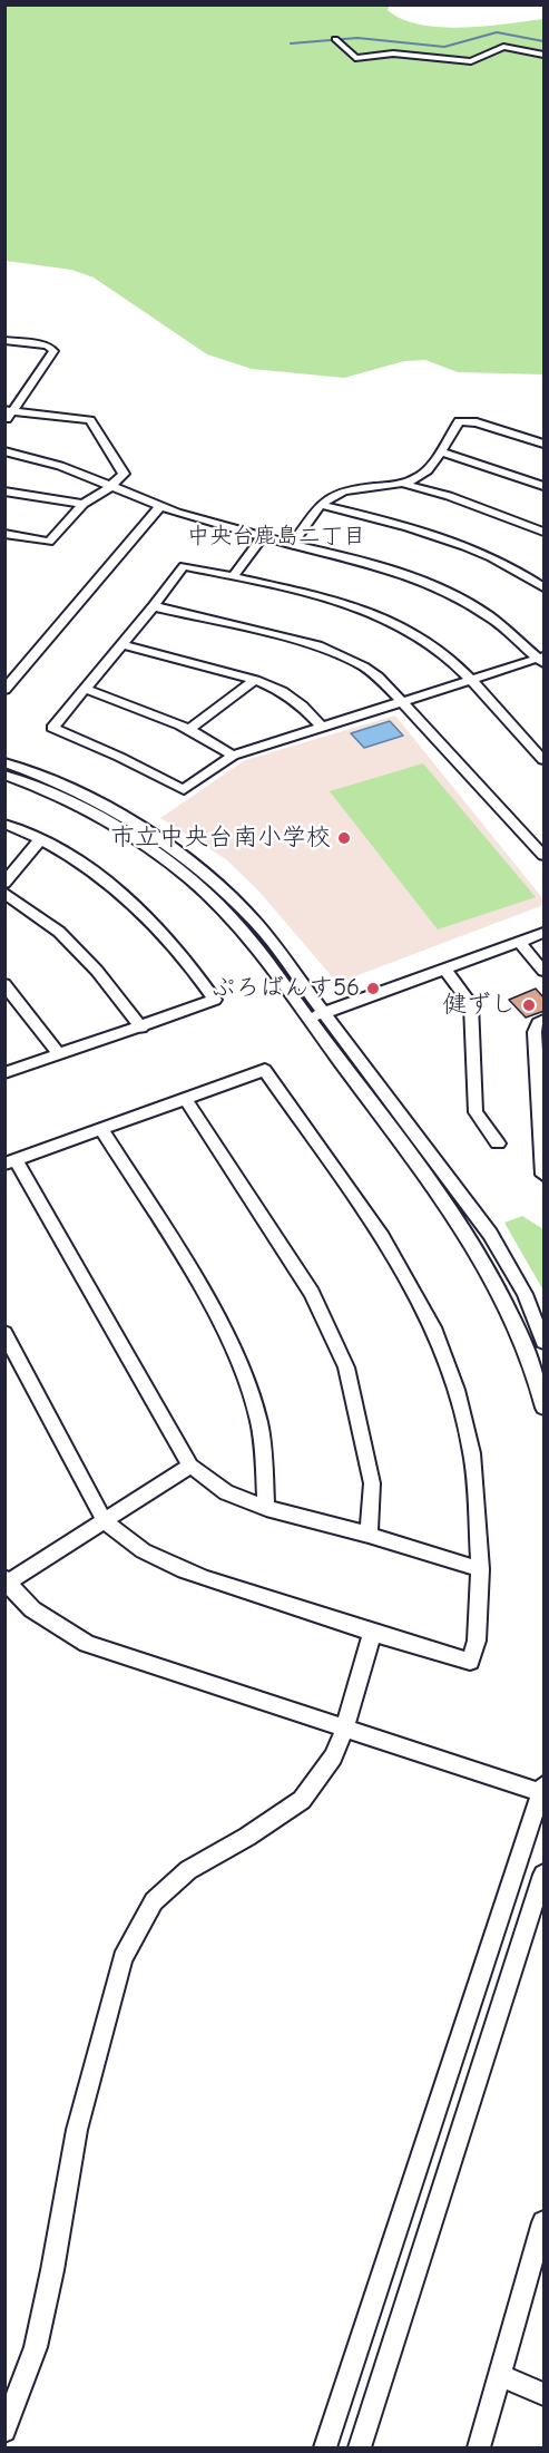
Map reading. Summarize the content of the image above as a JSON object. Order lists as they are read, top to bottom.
{
  "districts": ["中央台鹿島二丁目"],
  "places": ["市立中央台南小学校", "ぷろばんす56", "健ずし"]
}
